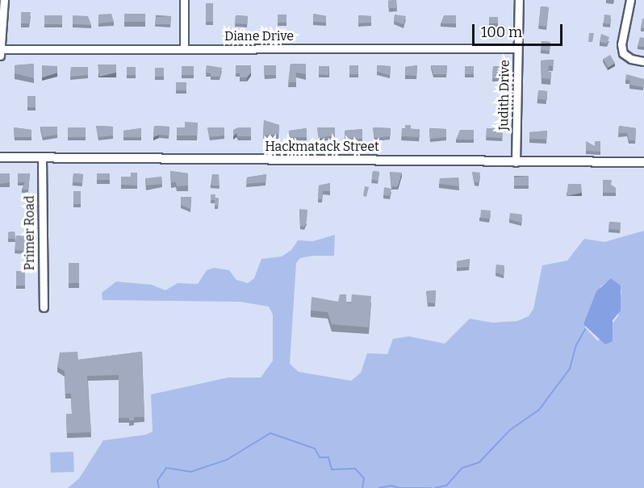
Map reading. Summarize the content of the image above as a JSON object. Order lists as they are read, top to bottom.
{
  "streets": {
    "street": [
      "Diane Drive",
      "Judith Drive",
      "Hackmatack Street",
      "Primer Road"
    ]
  },
  "crossings": [
    ["Diane Drive", "Judith Drive"],
    ["Judith Drive", "Hackmatack Street"],
    ["Hackmatack Street", "Primer Road"]
  ],
  "scale_bar": "100 m"
}
